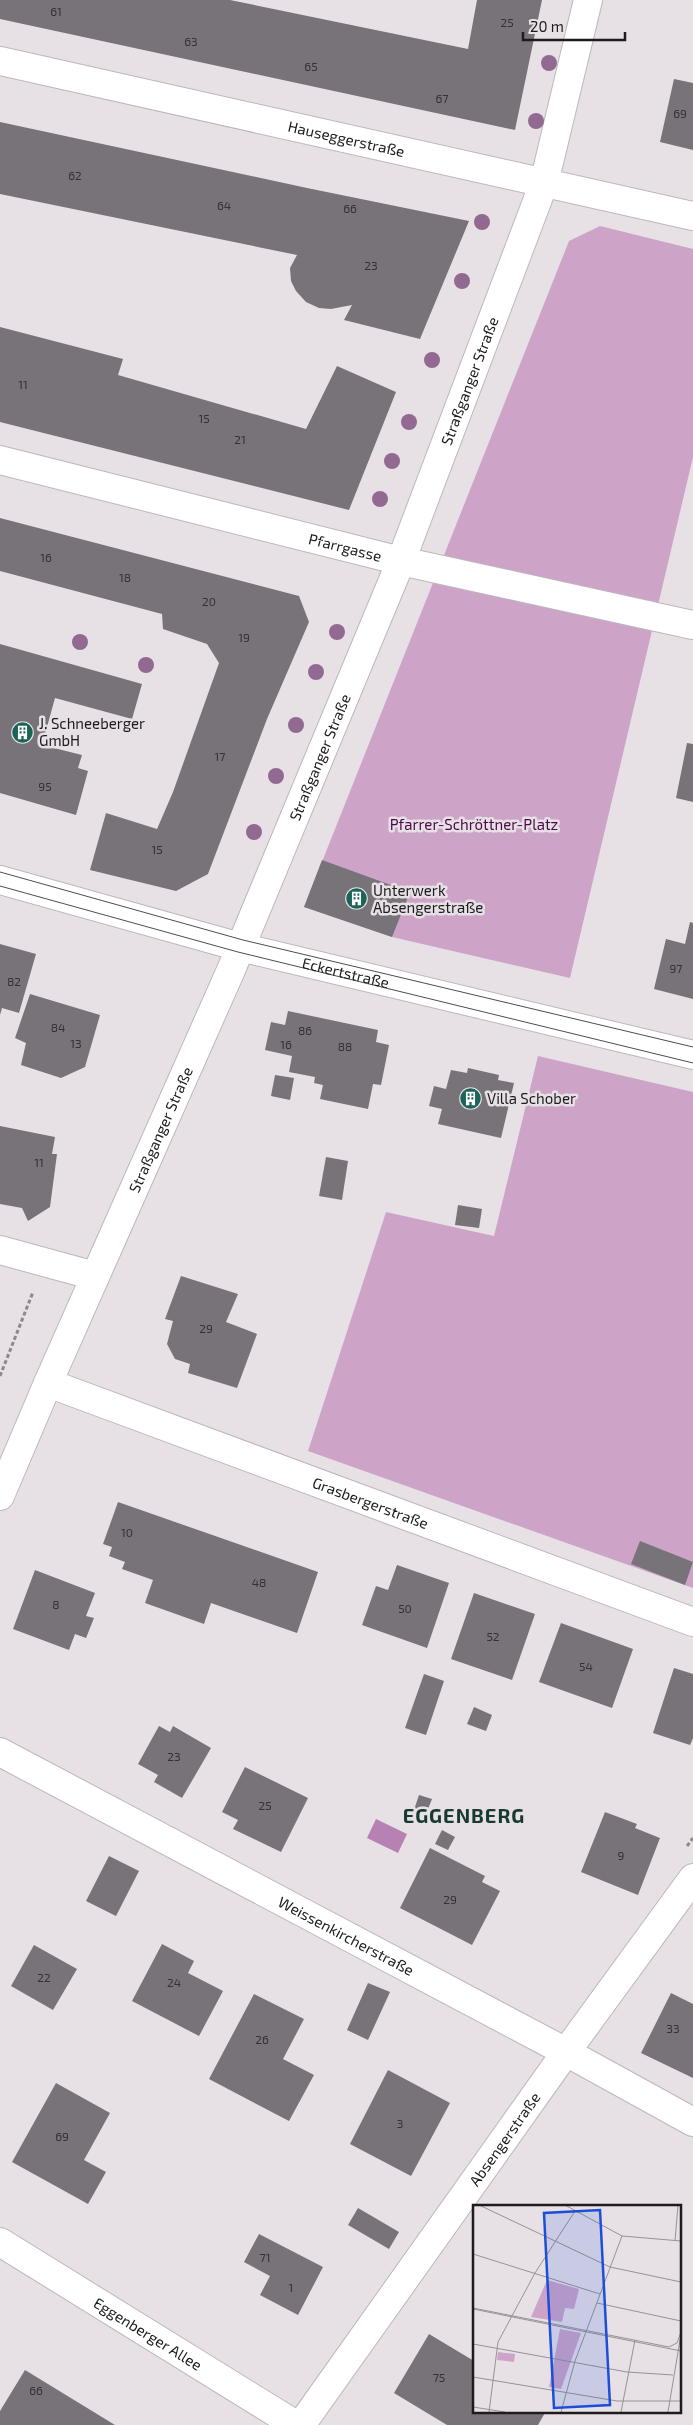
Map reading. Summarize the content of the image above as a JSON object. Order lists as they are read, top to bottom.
{
  "streets": {
    "street": [
      "Hauseggerstraße",
      "Straßganger Straße",
      "Pfarrgasse",
      "Eckertstraße",
      "Grasbergerstraße",
      "Weissenkircherstraße",
      "Absengerstraße",
      "Eggenberger Allee"
    ]
  },
  "crossings": [
    ["Hauseggerstraße", "Straßganger Straße"],
    ["Straßganger Straße", "Pfarrgasse"],
    ["Straßganger Straße", "Eckertstraße"],
    ["Straßganger Straße", "Grasbergerstraße"],
    ["Weissenkircherstraße", "Absengerstraße"]
  ],
  "districts": ["EGGENBERG"],
  "parks": ["Pfarrer-Schröttner-Platz"],
  "places": {
    "building": ["J. Schneeberger GmbH", "Unterwerk Absengerstraße", "Villa Schober"]
  },
  "house_numbers": [
    "61",
    "25",
    "63",
    "65",
    "67",
    "69",
    "62",
    "64",
    "66",
    "23",
    "11",
    "15",
    "21",
    "16",
    "18",
    "20",
    "19",
    "17",
    "95",
    "15",
    "97",
    "82",
    "84",
    "86",
    "13",
    "16",
    "88",
    "11",
    "29",
    "10",
    "48",
    "8",
    "50",
    "52",
    "54",
    "23",
    "25",
    "9",
    "29",
    "22",
    "24",
    "33",
    "26",
    "3",
    "69",
    "71",
    "1",
    "75",
    "66"
  ],
  "scale_bar": "20 m"
}
